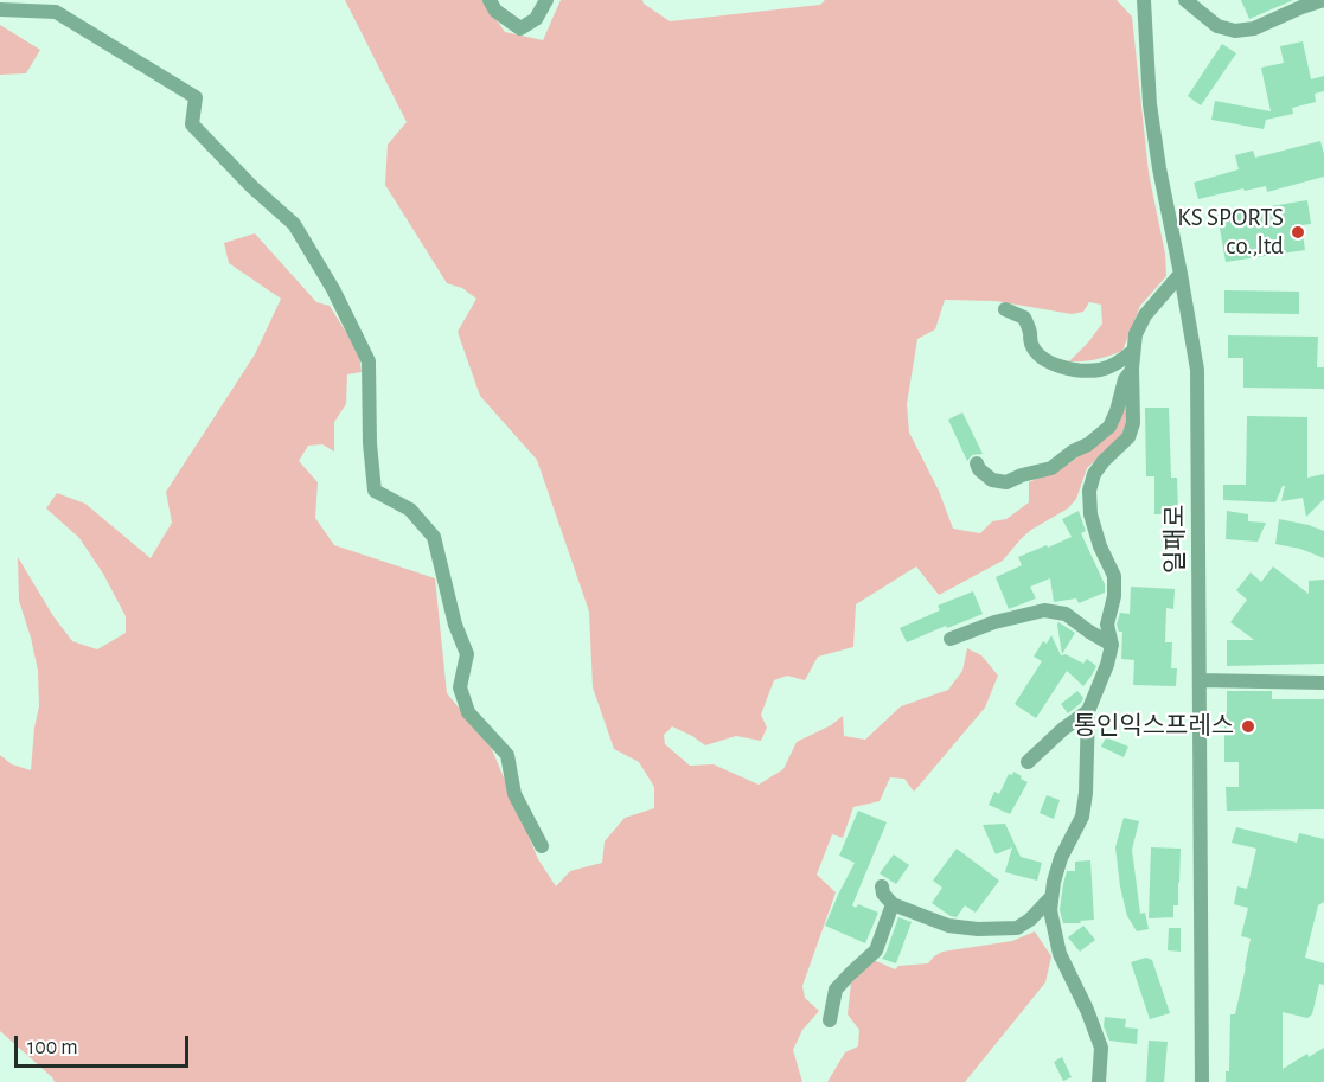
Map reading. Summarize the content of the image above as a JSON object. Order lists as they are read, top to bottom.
{
  "streets": {
    "street": ["일패로"]
  },
  "places": ["KS SPORTS co.,ltd", "통인익스프레스"],
  "scale_bar": "100 m"
}
